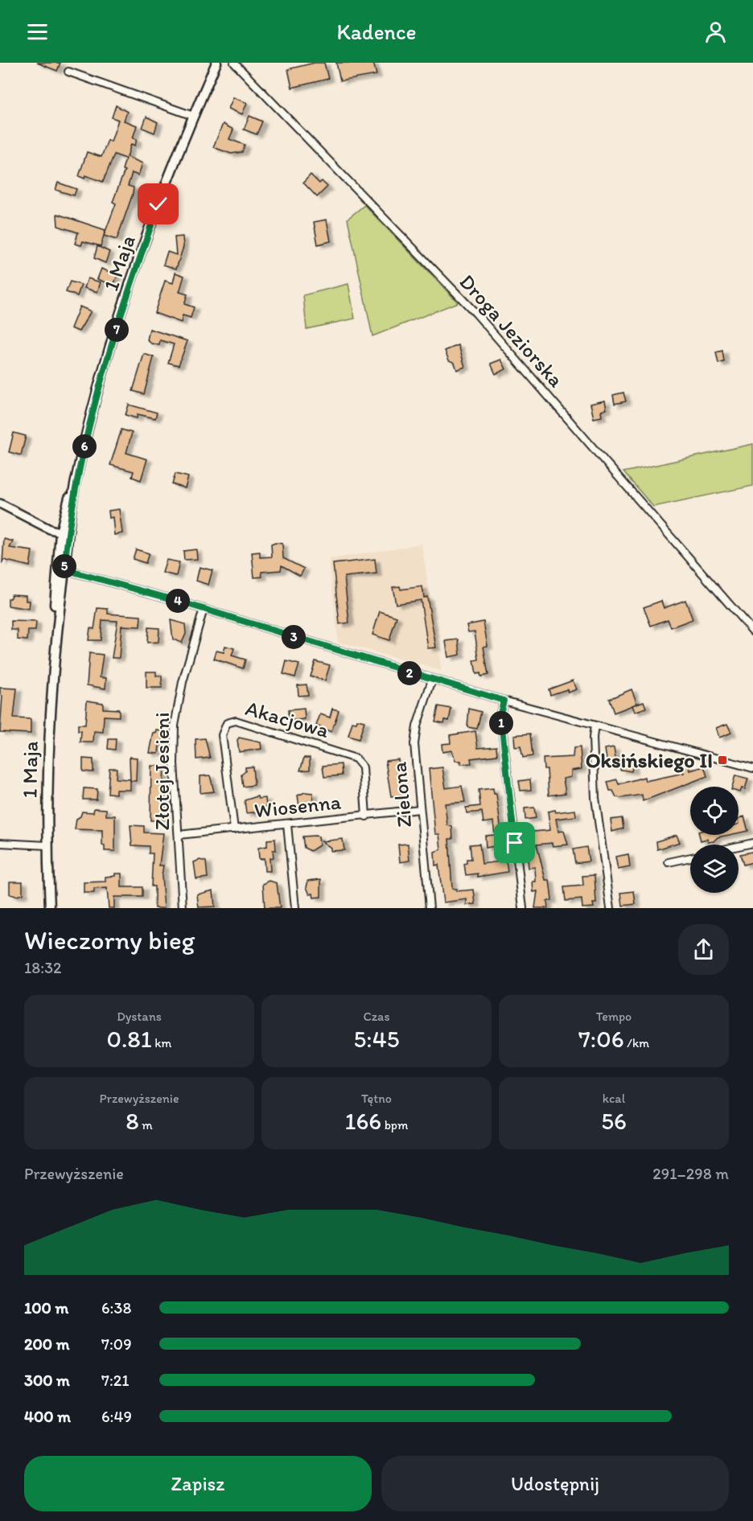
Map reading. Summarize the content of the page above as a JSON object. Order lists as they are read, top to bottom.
{
  "streets": {
    "main road": ["1 Maja"],
    "street": [
      "Droga Jeziorska",
      "Akacjowa",
      "Złotej Jesieni",
      "Zielona",
      "Wiosenna"
    ]
  },
  "crossings": [
    ["Akacjowa", "Wiosenna"],
    ["Złotej Jesieni", "Wiosenna"],
    ["Zielona", "Wiosenna"]
  ],
  "places": {
    "transit": ["Oksińskiego II"]
  },
  "page": {
    "header": "Kadence",
    "pins": [
      "7",
      "6",
      "5",
      "4",
      "3",
      "2",
      "1"
    ],
    "heading": ["Wieczorny bieg", "18:32"],
    "stats": [
      ["Dystans", "0.81 km"],
      ["Czas", "5:45"],
      ["Tempo", "7:06 /km"],
      ["Przewyższenie", "8 m"],
      ["Tętno", "166 bpm"],
      ["kcal", "56"]
    ],
    "chart": ["Przewyższenie", "291–298 m"],
    "list": [
      {
        "name": "100 m",
        "note": "6:38"
      },
      {
        "name": "200 m",
        "note": "7:09"
      },
      {
        "name": "300 m",
        "note": "7:21"
      },
      {
        "name": "400 m",
        "note": "6:49"
      }
    ],
    "buttons": ["Zapisz", "Udostępnij"]
  }
}
